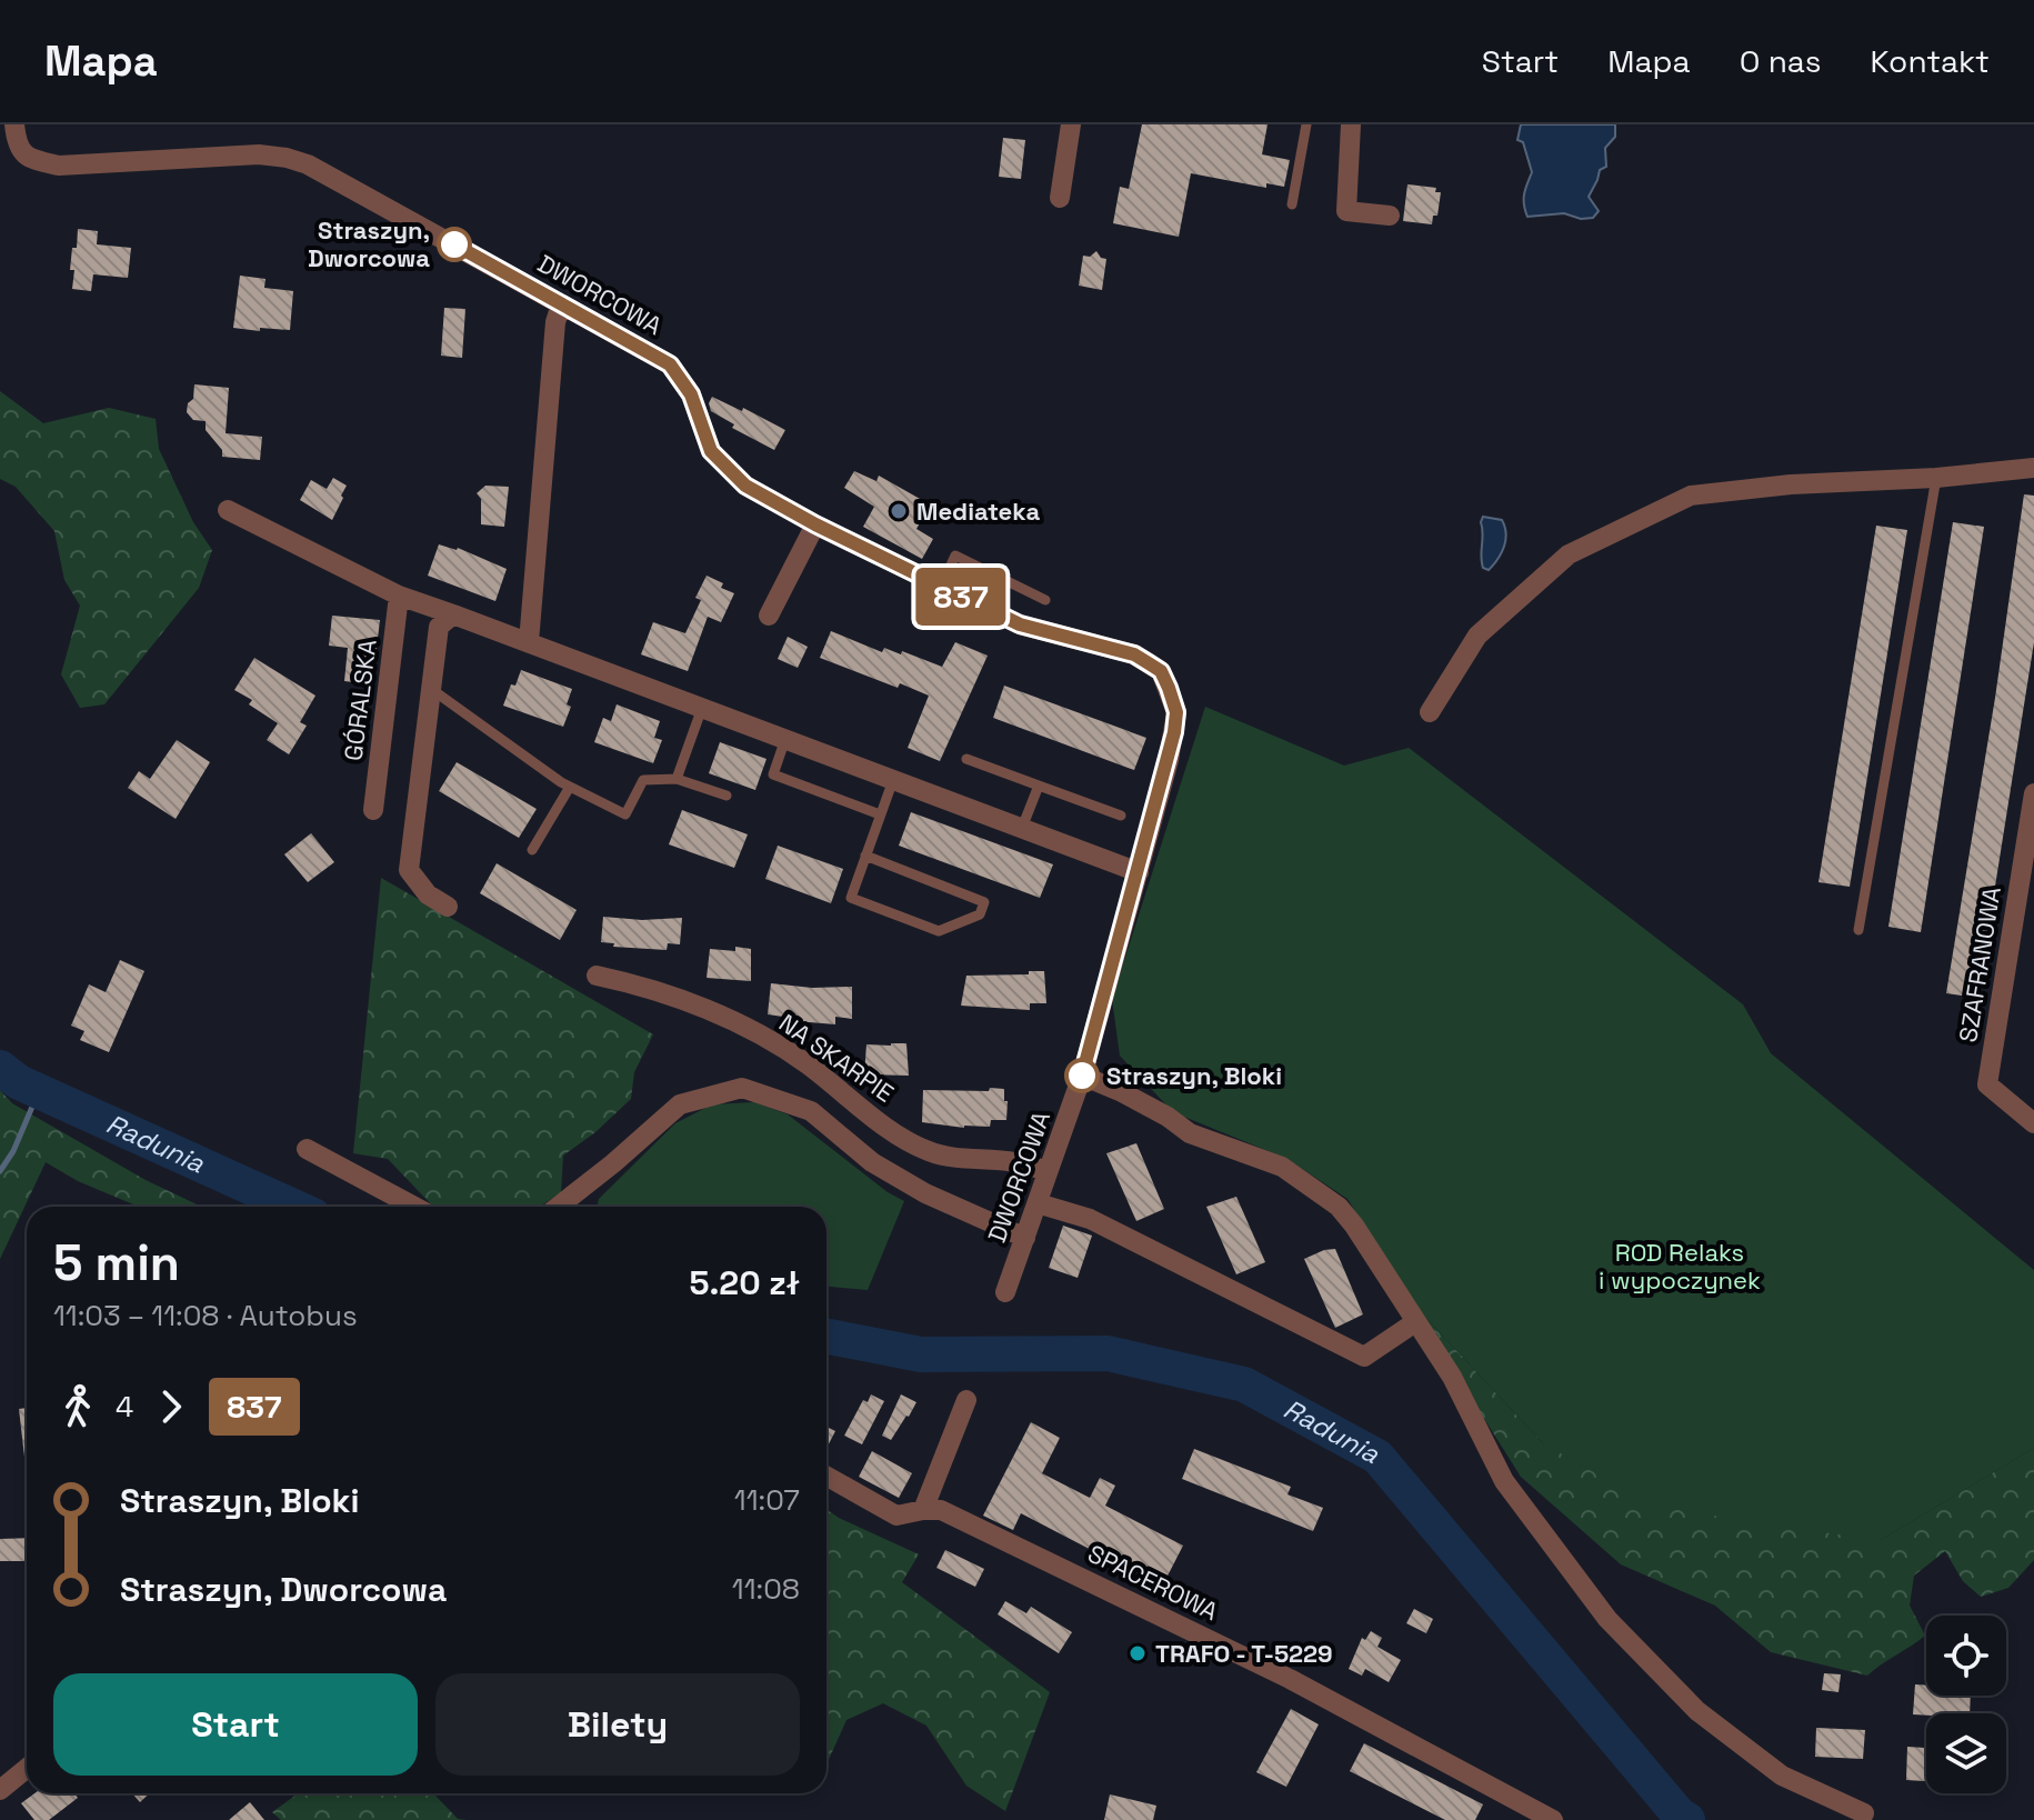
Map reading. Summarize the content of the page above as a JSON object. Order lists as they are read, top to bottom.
{
  "streets": {
    "street": [
      "DWORCOWA",
      "GÓRALSKA",
      "SZAFRANOWA",
      "NA SKARPIE",
      "SPACEROWA"
    ]
  },
  "crossings": [
    ["DWORCOWA", "NA SKARPIE"]
  ],
  "water": ["Radunia"],
  "parks": ["ROD Relaks i wypoczynek"],
  "places": [
    "Straszyn, Dworcowa",
    "Mediateka",
    "Straszyn, Bloki",
    "TRAFO - T-5229"
  ],
  "lines": ["bus line 837"],
  "page": {
    "header": "Mapa",
    "nav": [
      "Start",
      "Mapa",
      "O nas",
      "Kontakt"
    ],
    "on_map": "837",
    "heading": ["5 min", "11:03 – 11:08 · Autobus", "5.20 zł"],
    "legs": ["4", "837"],
    "list": [
      {
        "name": "Straszyn, Bloki",
        "value": "11:07"
      },
      {
        "name": "Straszyn, Dworcowa",
        "value": "11:08"
      }
    ],
    "buttons": ["Start", "Bilety"]
  }
}
